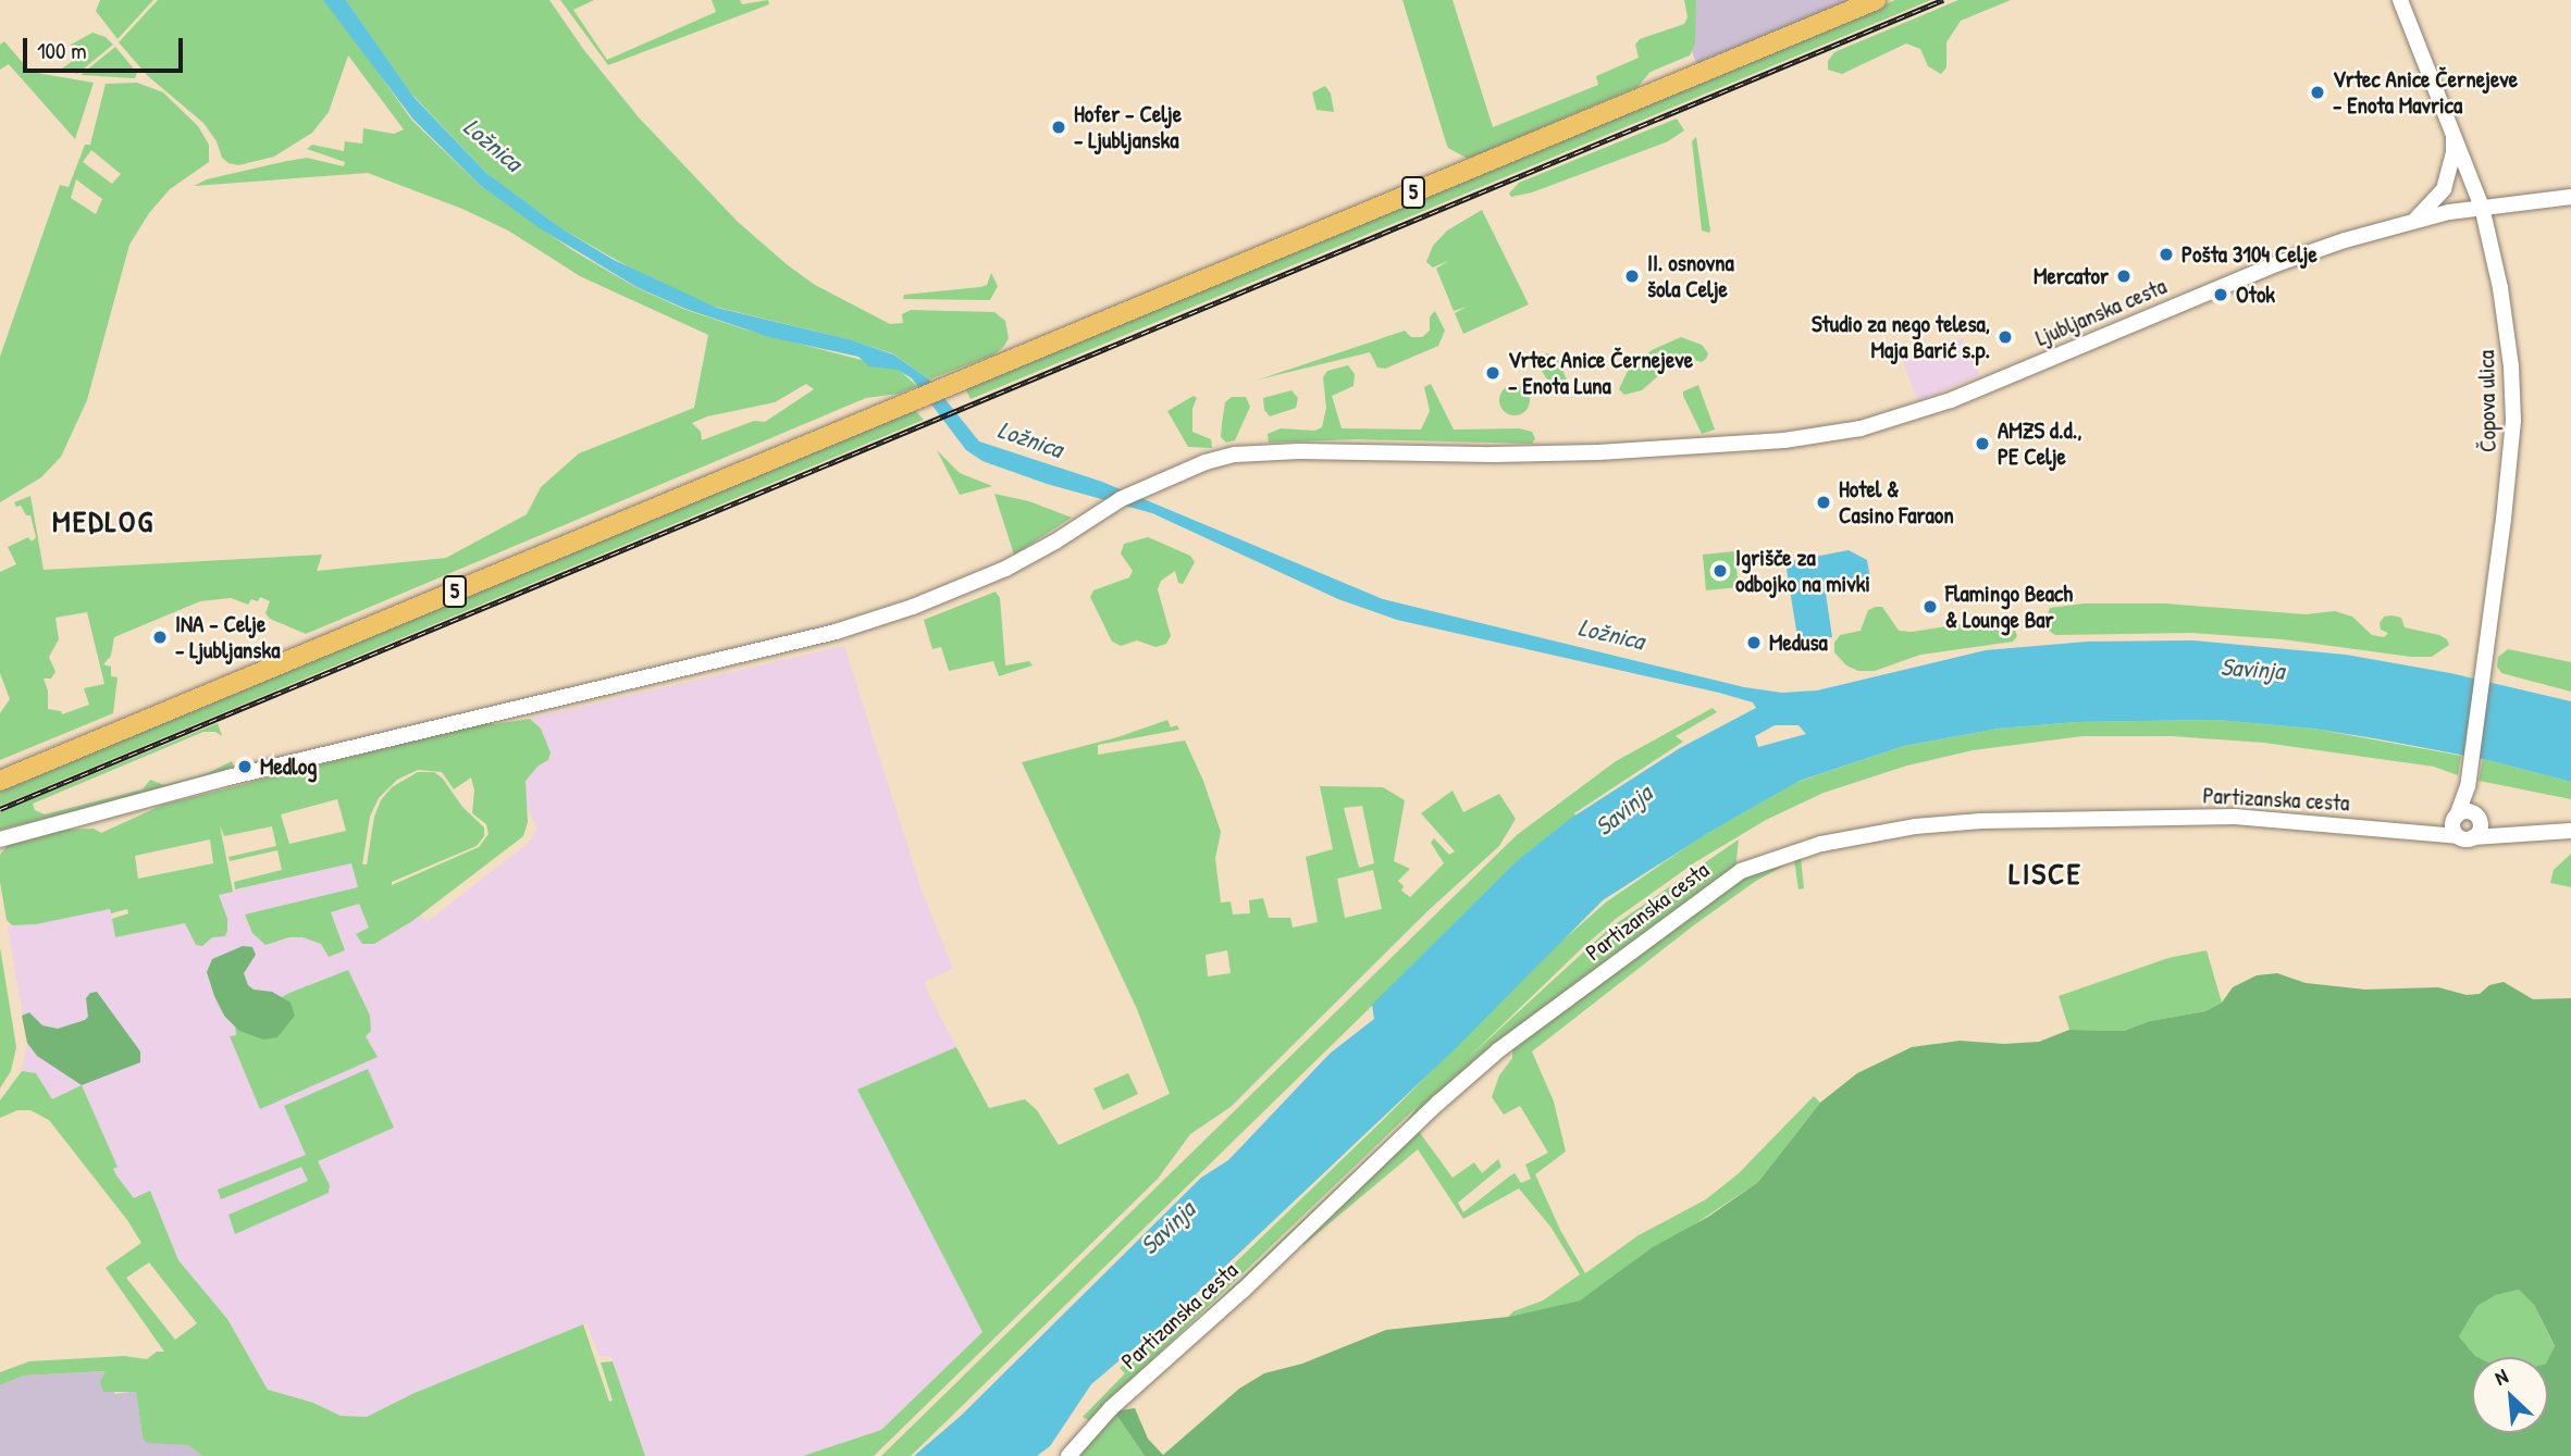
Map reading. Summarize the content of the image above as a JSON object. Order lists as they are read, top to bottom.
{
  "streets": {
    "main road": ["5"],
    "street": ["Ljubljanska cesta", "Čopova ulica", "Partizanska cesta"]
  },
  "crossings": [
    ["Ljubljanska cesta", "Čopova ulica"],
    ["Čopova ulica", "Partizanska cesta"]
  ],
  "districts": ["MEDLOG", "LISCE"],
  "water": ["Ložnica", "Savinja"],
  "places": [
    "Vrtec Anice Černejeve - Enota Mavrica",
    "Hofer - Celje - Ljubljanska",
    "Pošta 3104 Celje",
    "II. osnovna šola Celje",
    "Mercator",
    "Otok",
    "Studio za nego telesa, Maja Barić s.p.",
    "Vrtec Anice Černejeve - Enota Luna",
    "AMZS d.d., PE Celje",
    "Hotel & Casino Faraon",
    "Igrišče za odbojko na mivki",
    "Flamingo Beach & Lounge Bar",
    "INA - Celje - Ljubljanska",
    "Medusa",
    "Medlog"
  ],
  "scale_bar": "100 m",
  "north": "top left"
}
